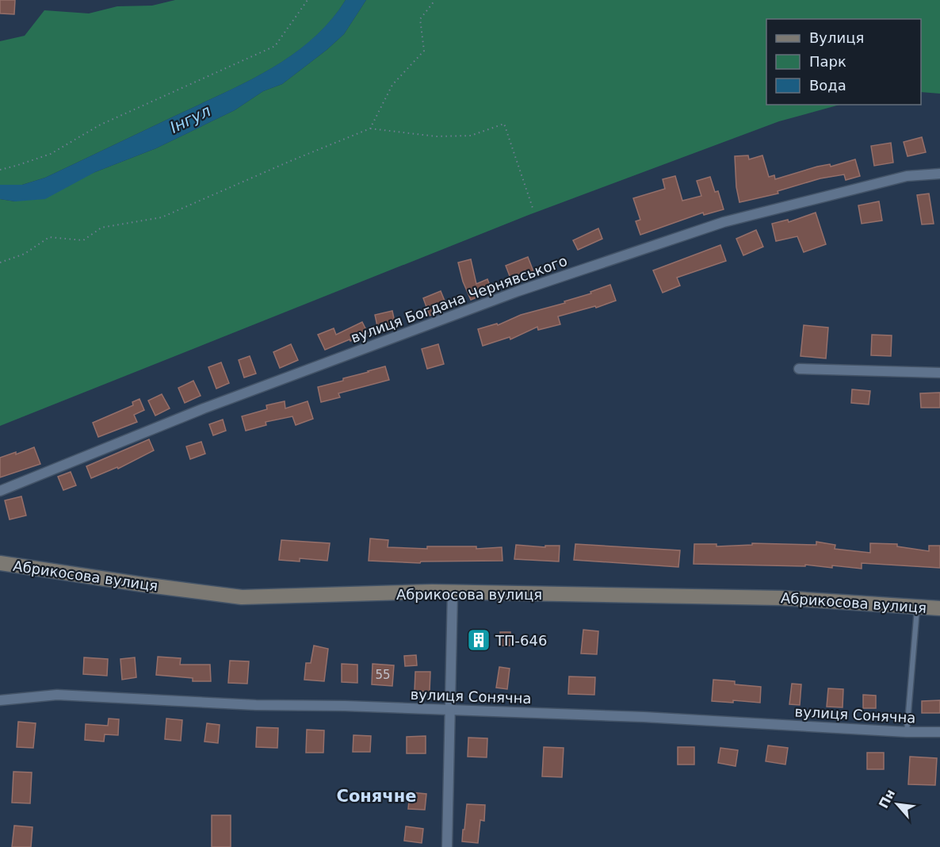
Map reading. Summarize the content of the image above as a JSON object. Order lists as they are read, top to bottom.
{
  "streets": {
    "street": ["вулиця Богдана Чернявського", "Абрикосова вулиця", "вулиця Сонячна"]
  },
  "districts": ["Сонячне"],
  "water": ["Інгул"],
  "places": {
    "building": ["ТП-646"]
  },
  "house_numbers": ["55"],
  "legend": ["Вулиця", "Парк", "Вода"],
  "north": "top left"
}
